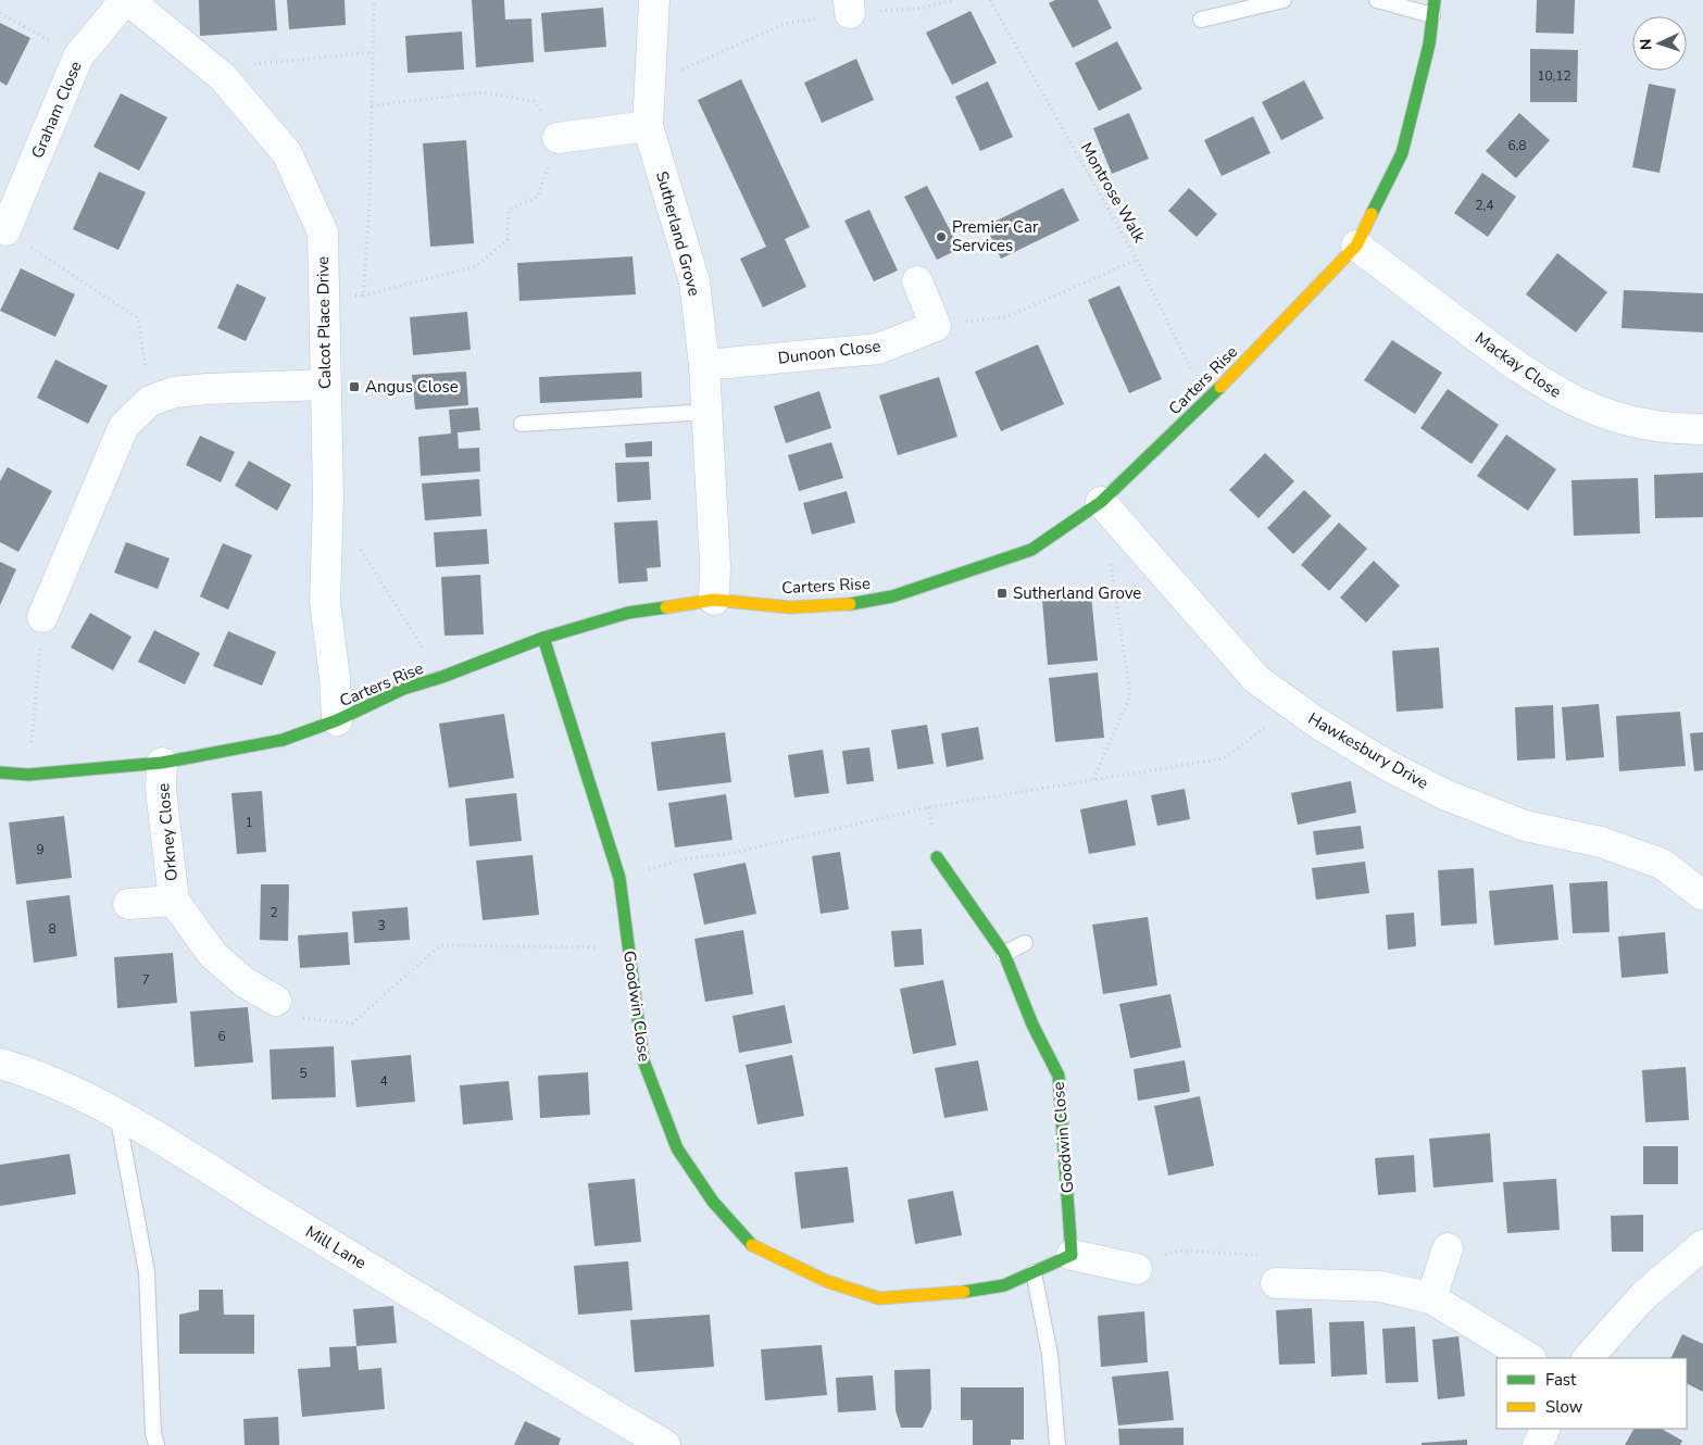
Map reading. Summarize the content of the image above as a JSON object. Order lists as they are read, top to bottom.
{
  "streets": {
    "street": [
      "Graham Close",
      "Sutherland Grove",
      "Calcot Place Drive",
      "Dunoon Close",
      "Mackay Close",
      "Carters Rise",
      "Hawkesbury Drive",
      "Orkney Close",
      "Goodwin Close",
      "Mill Lane"
    ],
    "path": ["Montrose Walk"]
  },
  "crossings": [
    ["Graham Close", "Calcot Place Drive"],
    ["Montrose Walk", "Carters Rise"],
    ["Sutherland Grove", "Dunoon Close"],
    ["Sutherland Grove", "Carters Rise"],
    ["Calcot Place Drive", "Carters Rise"],
    ["Mackay Close", "Carters Rise"],
    ["Carters Rise", "Hawkesbury Drive"],
    ["Carters Rise", "Orkney Close"],
    ["Carters Rise", "Goodwin Close"]
  ],
  "places": {
    "other": ["Premier Car Services"],
    "transit": ["Angus Close", "Sutherland Grove"]
  },
  "house_numbers": [
    "10,12",
    "6,8",
    "2,4",
    "1",
    "9",
    "2",
    "3",
    "8",
    "7",
    "6",
    "5",
    "4"
  ],
  "legend": ["Fast", "Slow"],
  "north": "left"
}
